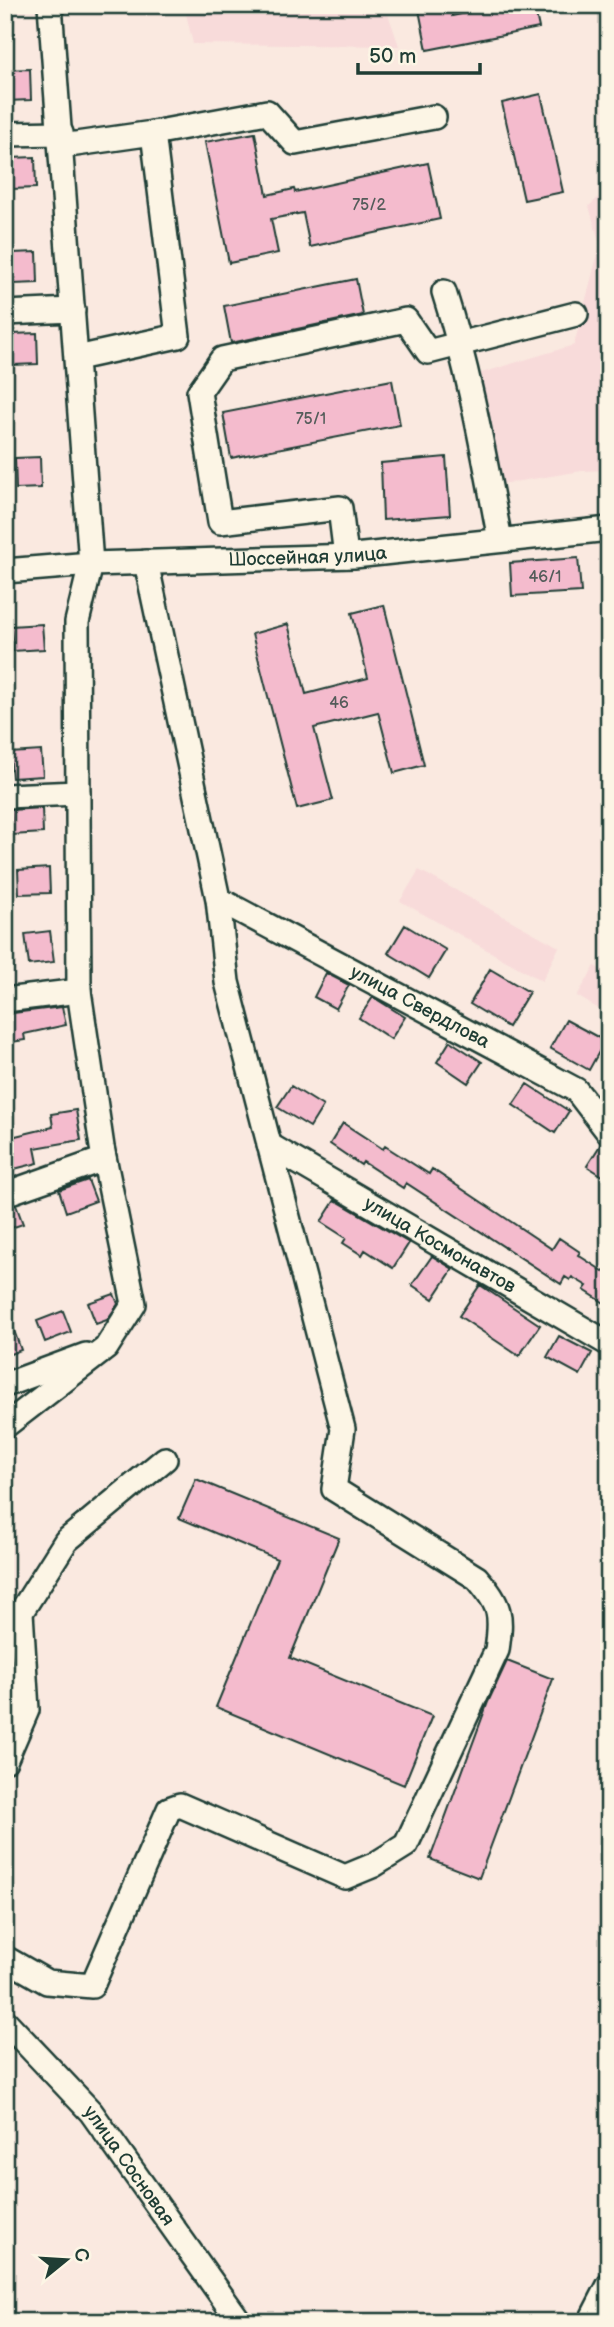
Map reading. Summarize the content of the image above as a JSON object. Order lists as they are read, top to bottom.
{
  "streets": {
    "street": [
      "Шоссейная улица",
      "улица Свердлова",
      "улица Космонавтов",
      "улица Сосновая"
    ]
  },
  "house_numbers": [
    "75/2",
    "75/1",
    "46/1",
    "46"
  ],
  "scale_bar": "50 m",
  "north": "right"
}
